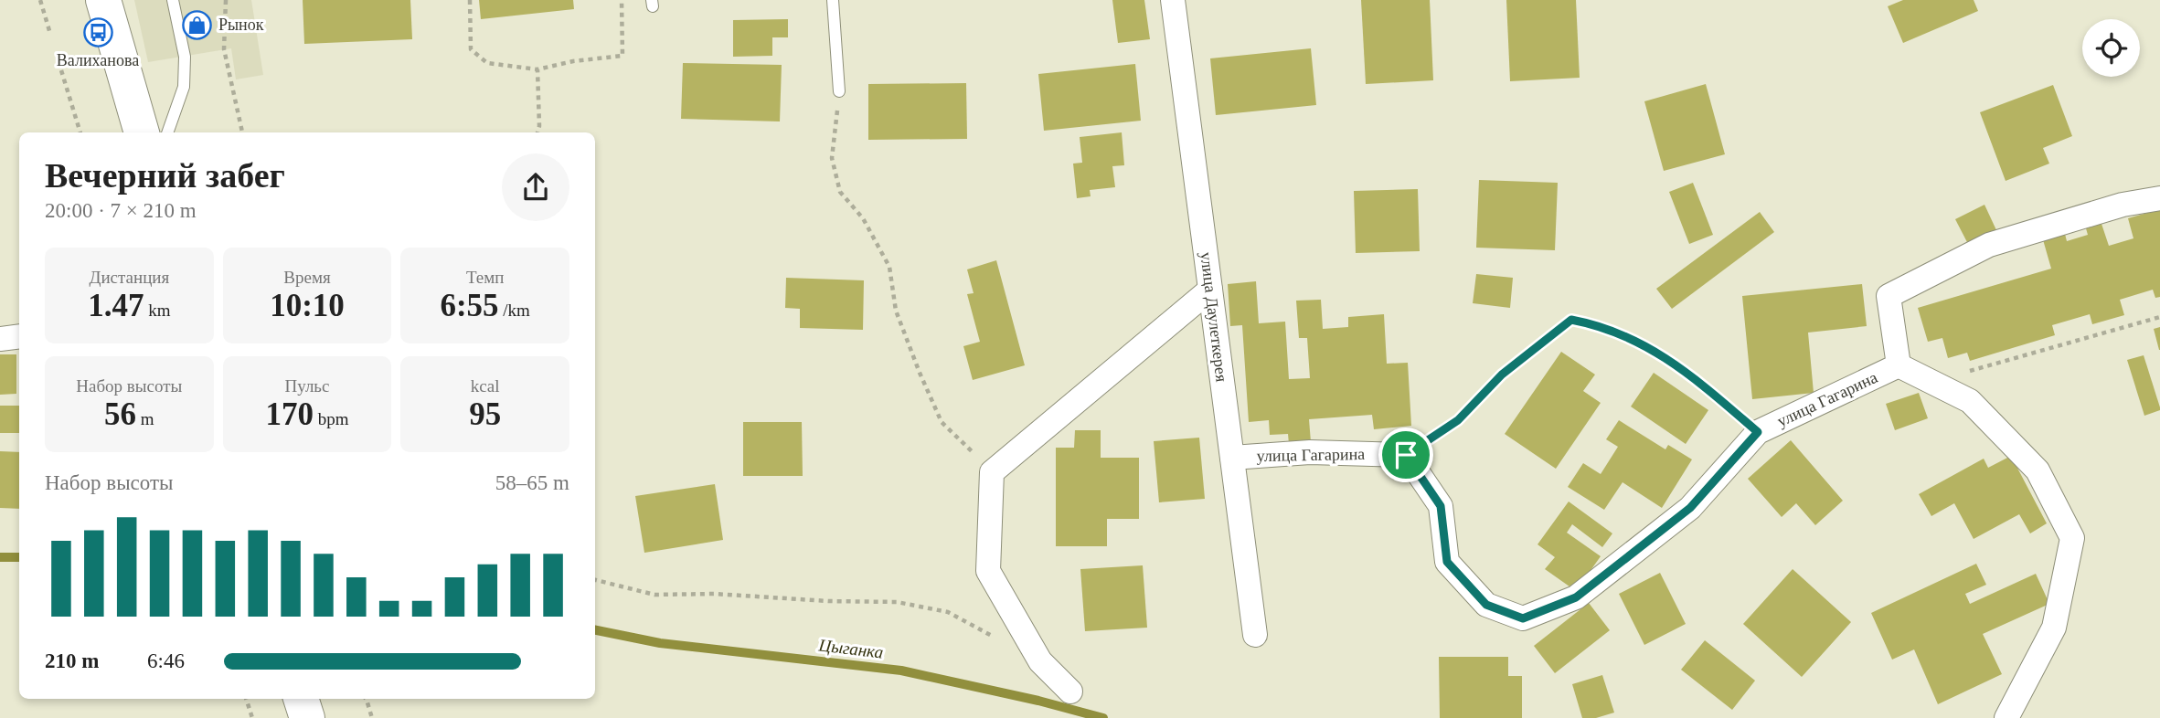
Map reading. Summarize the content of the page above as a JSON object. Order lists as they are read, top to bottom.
{
  "streets": {
    "street": ["улица Даулеткерея", "улица Гагарина"]
  },
  "crossings": [
    ["улица Даулеткерея", "улица Гагарина"]
  ],
  "water": ["Цыганка"],
  "places": {
    "shop": ["Рынок"],
    "bus stop": ["Валиханова"]
  },
  "page": {
    "heading": ["Вечерний забег", "20:00 · 7 × 210 m"],
    "stats": [
      ["Дистанция", "1.47 km"],
      ["Время", "10:10"],
      ["Темп", "6:55 /km"],
      ["Набор высоты", "56 m"],
      ["Пульс", "170 bpm"],
      ["kcal", "95"]
    ],
    "chart": ["Набор высоты", "58–65 m"],
    "list": [
      {
        "name": "210 m",
        "note": "6:46"
      }
    ]
  }
}
